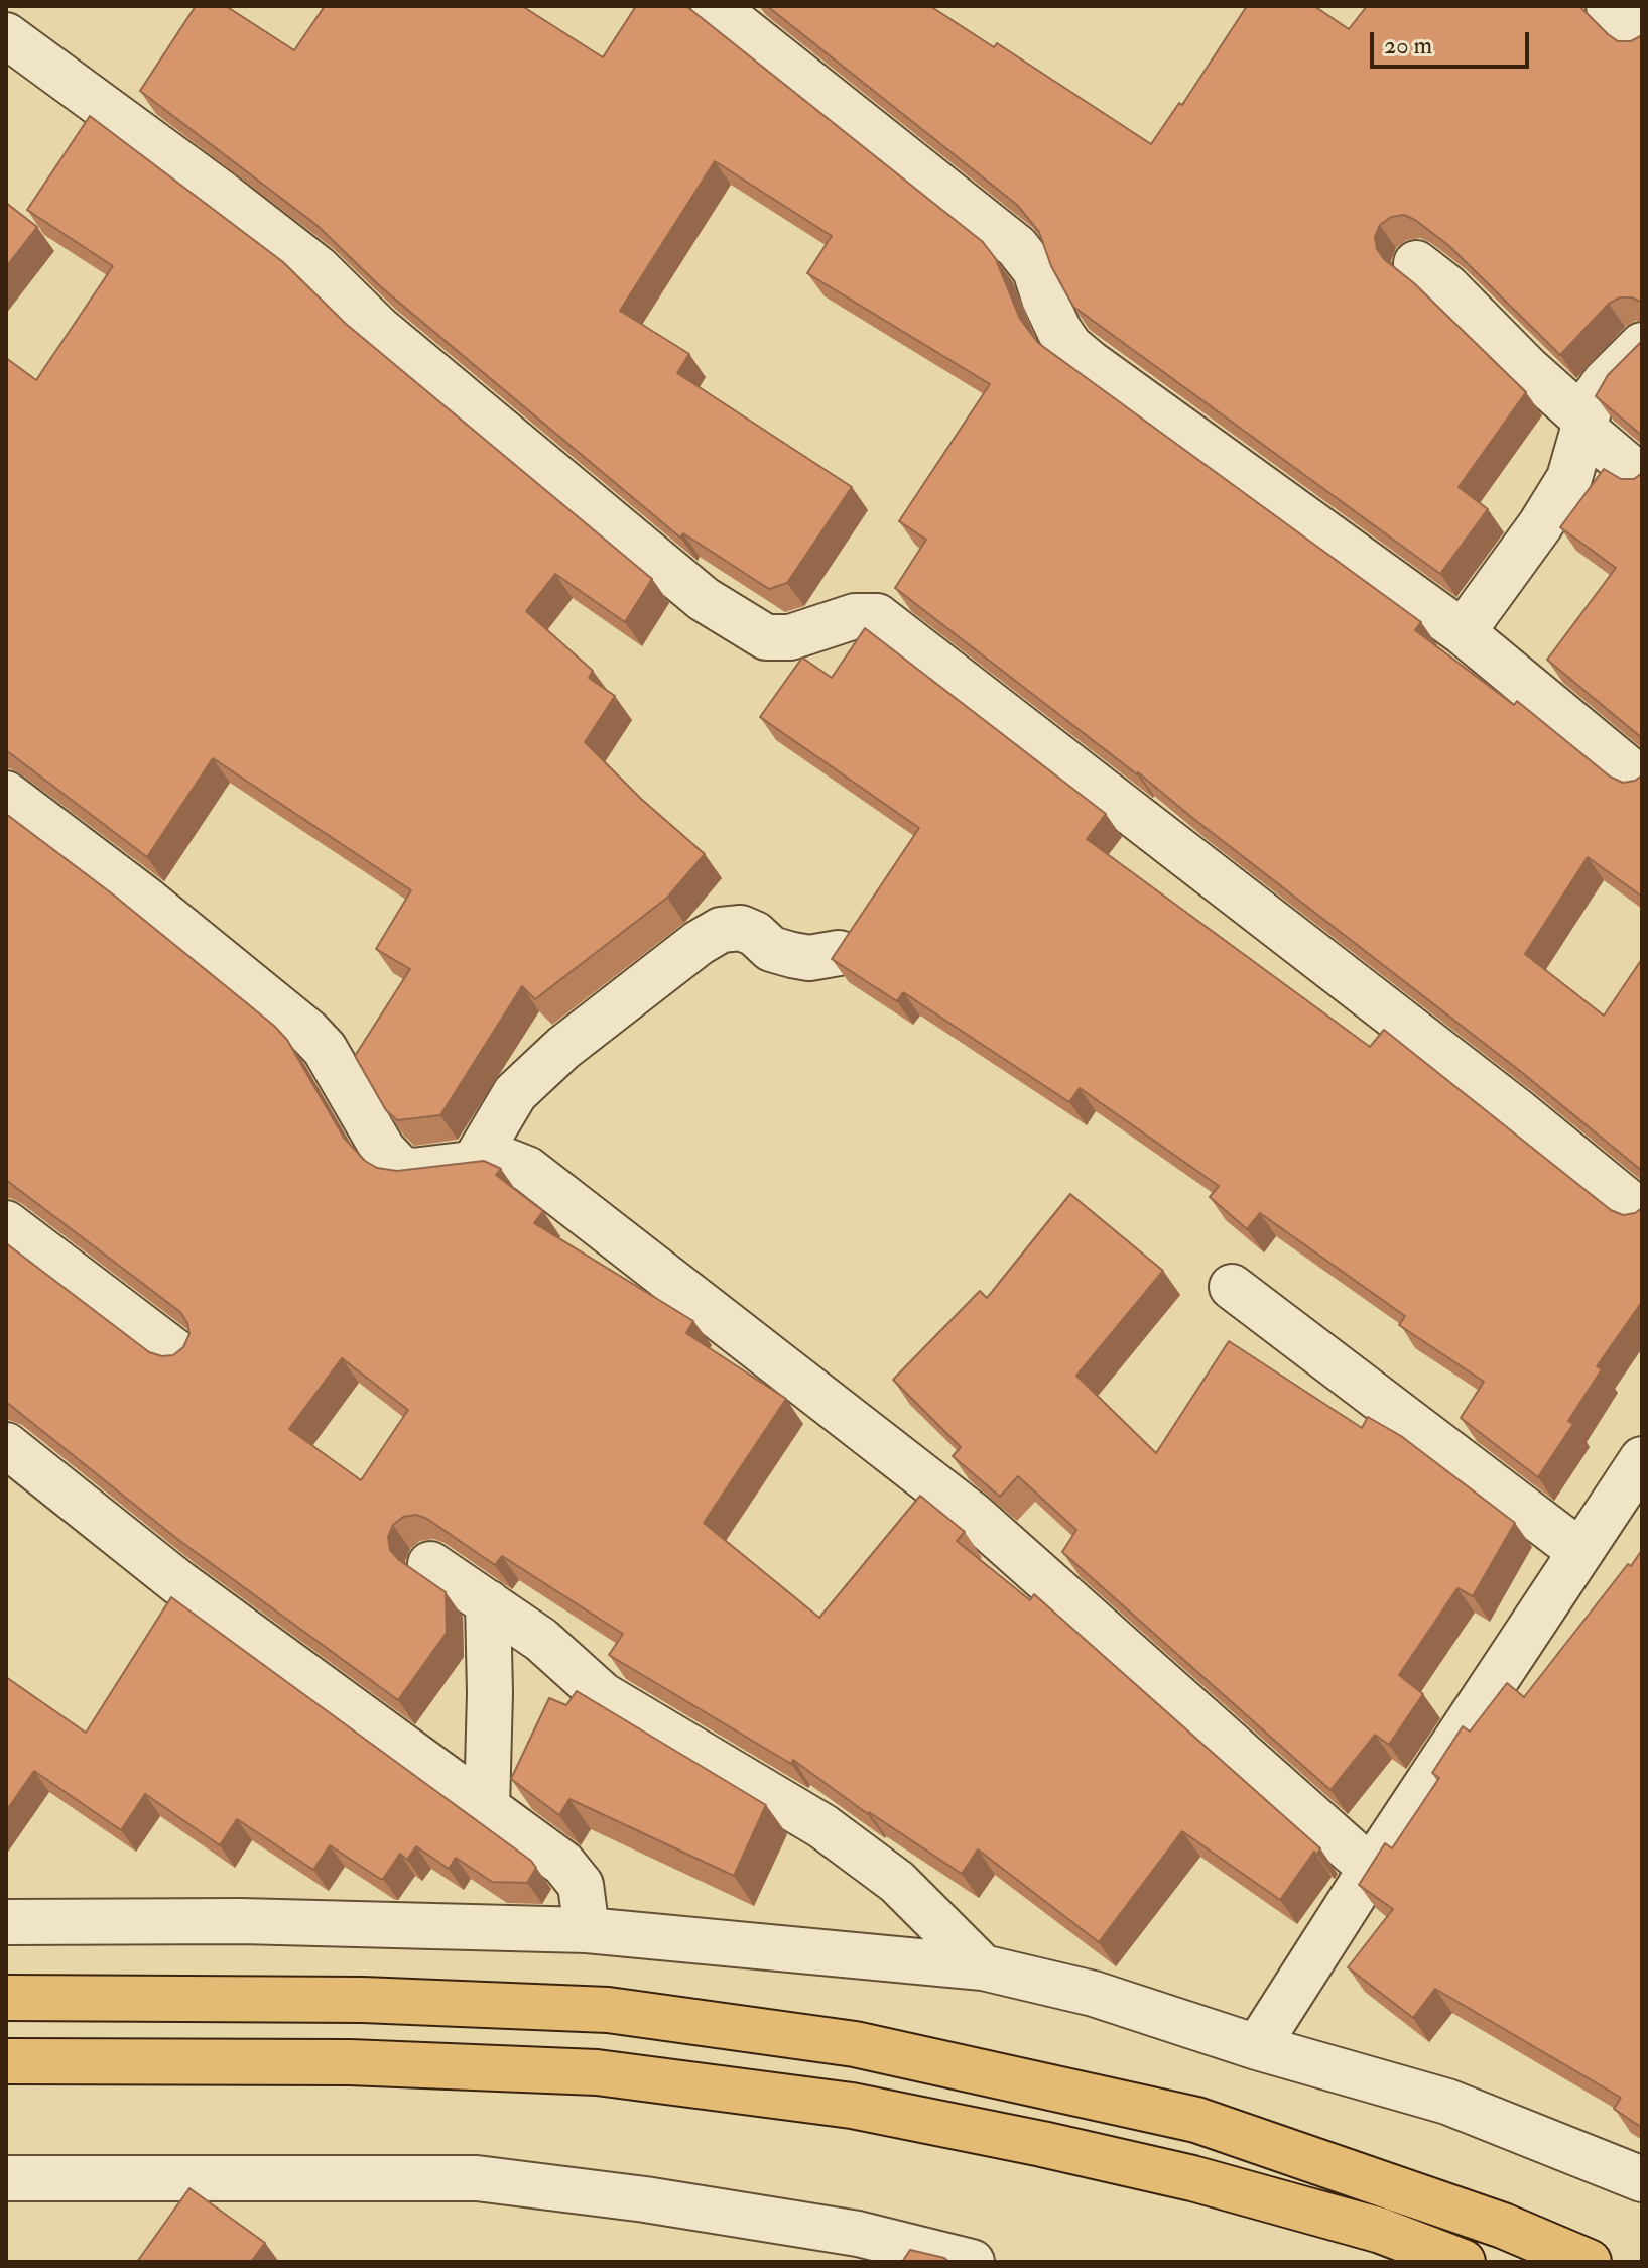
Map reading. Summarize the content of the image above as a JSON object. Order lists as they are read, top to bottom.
{
  "scale_bar": "20 m"
}
